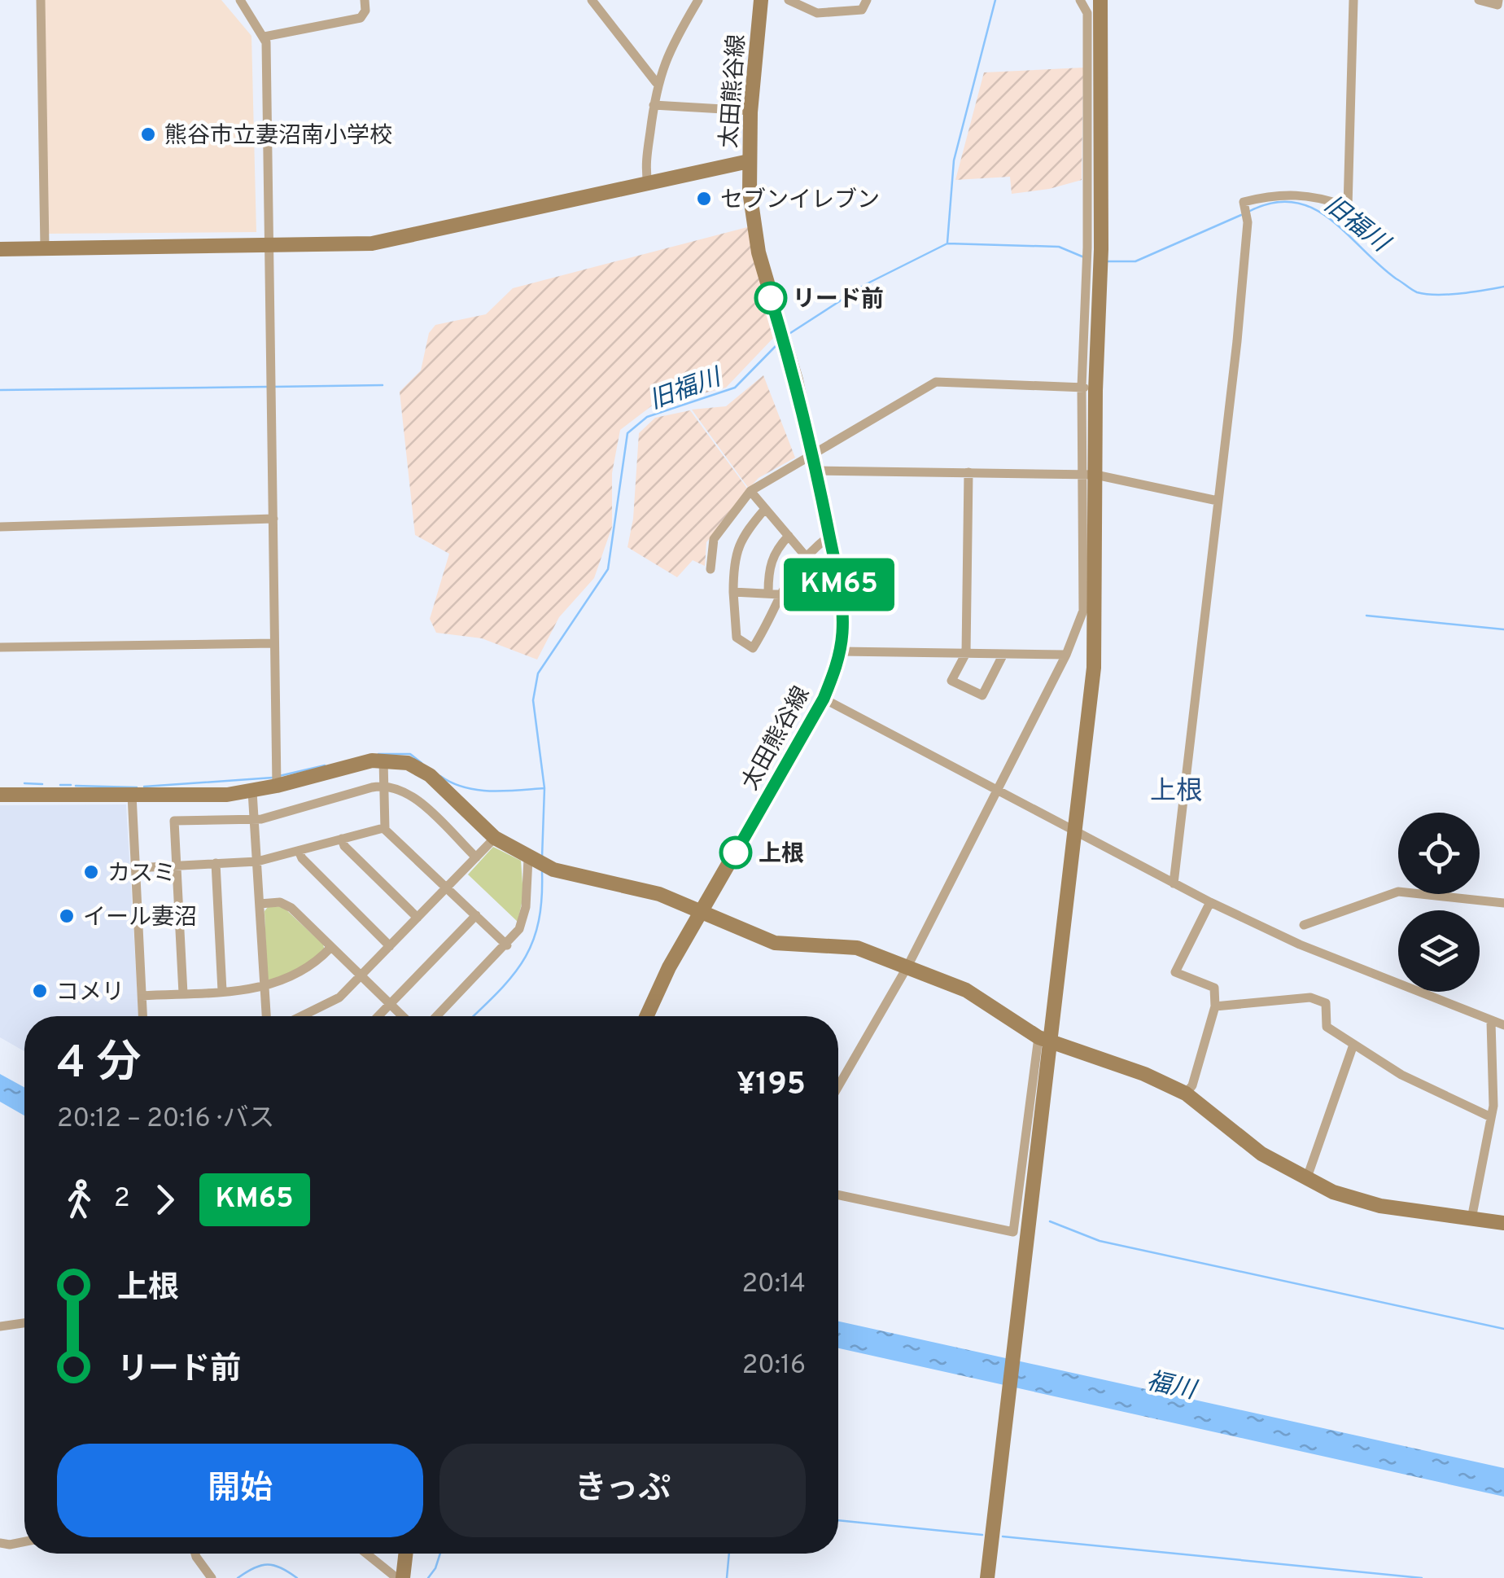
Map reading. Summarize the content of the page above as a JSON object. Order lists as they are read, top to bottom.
{
  "streets": {
    "street": ["太田熊谷線"]
  },
  "districts": ["上根"],
  "water": ["旧福川", "福川"],
  "places": [
    "熊谷市立妻沼南小学校",
    "セブンイレブン",
    "リード前",
    "上根",
    "カスミ",
    "イール妻沼",
    "コメリ"
  ],
  "lines": ["bus line KM65"],
  "page": {
    "on_map": "KM65",
    "heading": ["4 分", "20:12 – 20:16 · バス", "¥195"],
    "legs": ["2", "KM65"],
    "list": [
      {
        "name": "上根",
        "value": "20:14"
      },
      {
        "name": "リード前",
        "value": "20:16"
      }
    ],
    "buttons": ["開始", "きっぷ"]
  }
}
